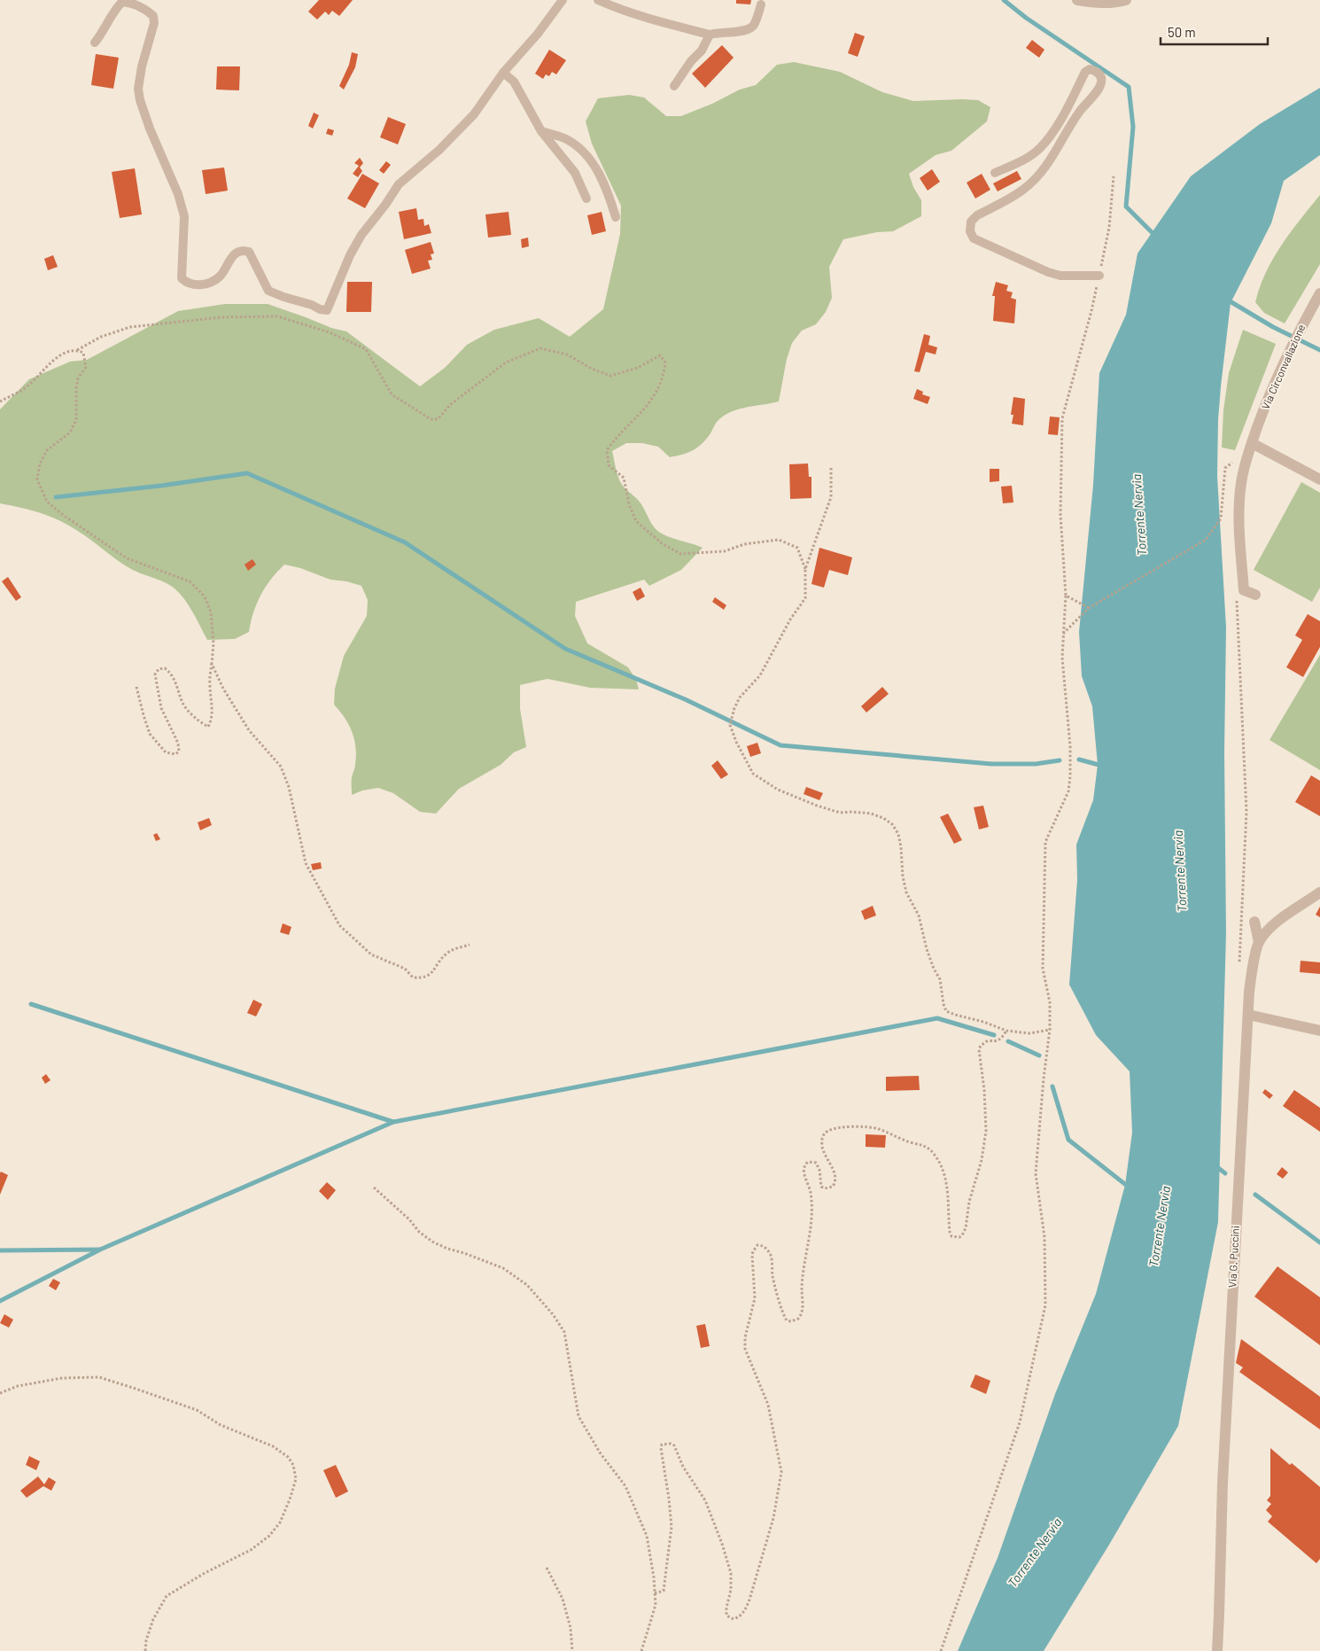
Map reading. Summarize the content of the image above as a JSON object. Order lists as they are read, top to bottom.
{
  "streets": {
    "street": ["Via Circonvallazione", "Via G. Puccini"]
  },
  "water": ["Torrente Nervia"],
  "scale_bar": "50 m"
}
